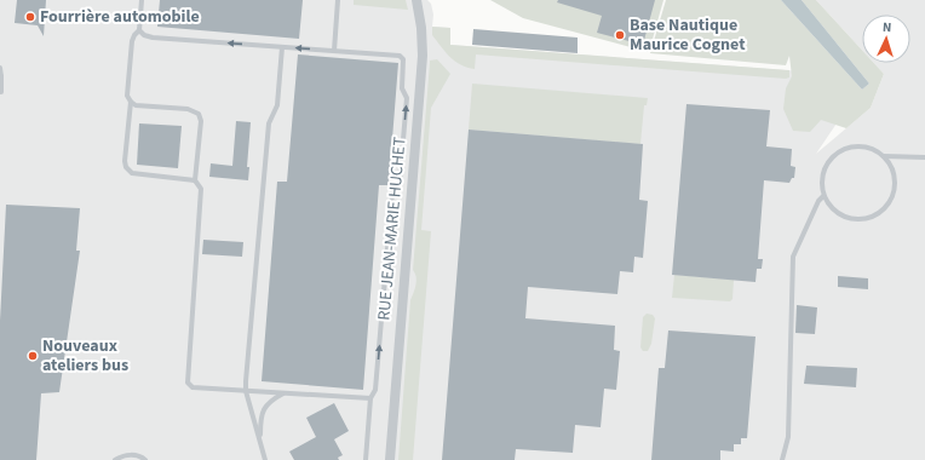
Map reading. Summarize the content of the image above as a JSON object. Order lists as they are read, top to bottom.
{
  "streets": {
    "street": ["RUE JEAN-MARIE HUCHET"]
  },
  "places": ["Fourrière automobile", "Base Nautique Maurice Cognet", "Nouveaux ateliers bus"],
  "north": "top"
}
